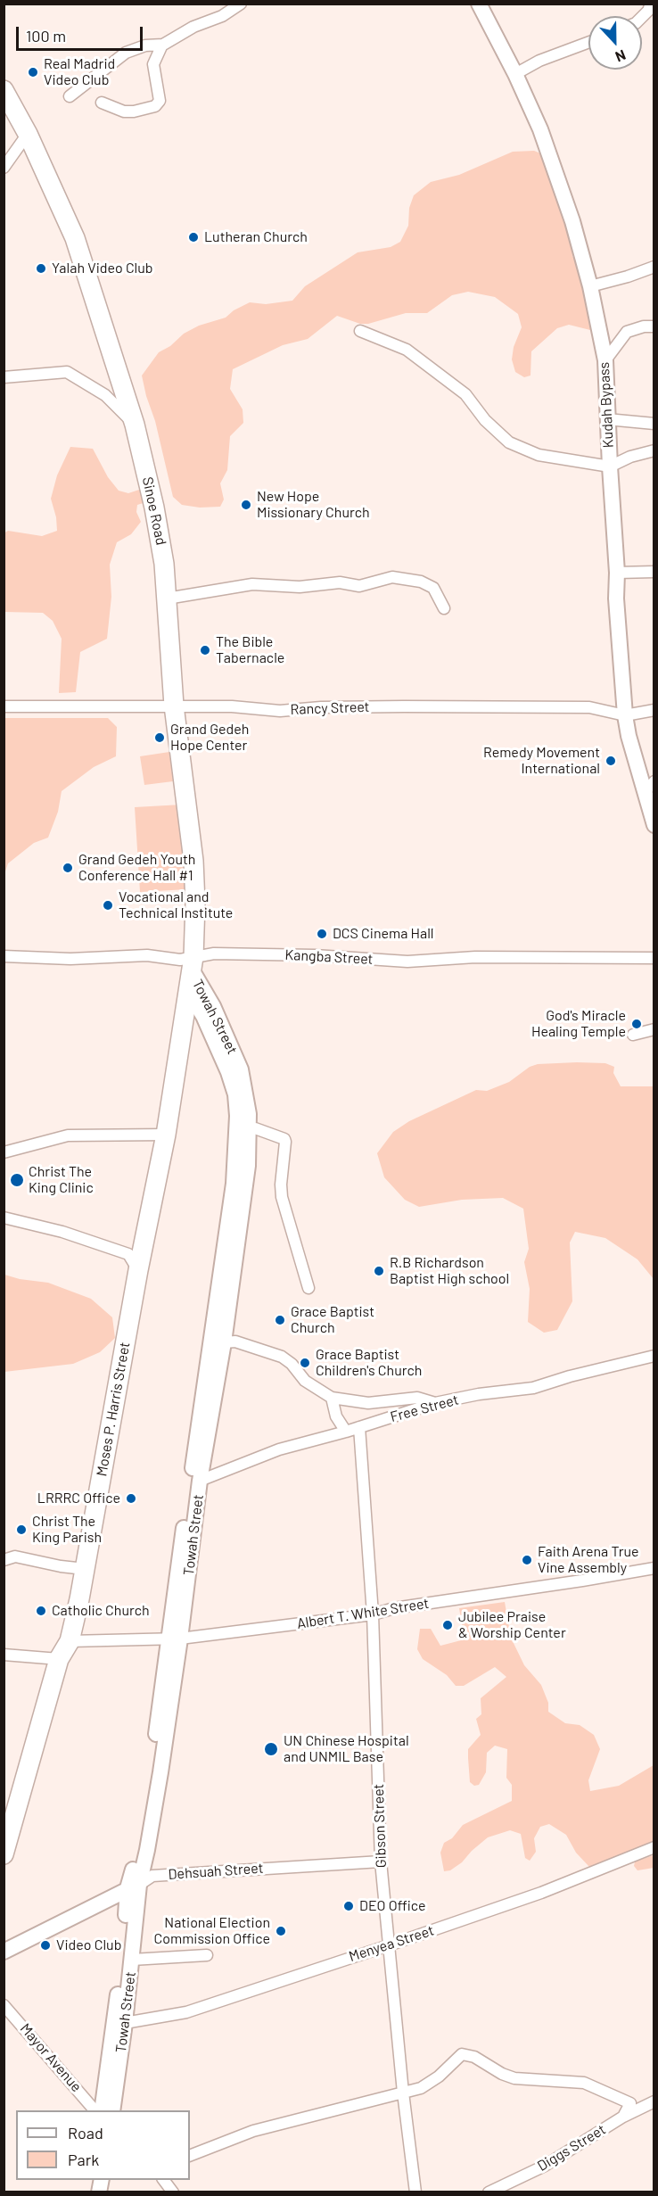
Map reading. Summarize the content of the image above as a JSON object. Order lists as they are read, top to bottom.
{
  "streets": {
    "highway": ["Sinoe Road", "Moses P. Harris Street"],
    "street": [
      "Kudah Bypass",
      "Rancy Street",
      "Kangba Street",
      "Towah Street",
      "Free Street",
      "Albert T. White Street",
      "Gibson Street",
      "Dehsuah Street",
      "Menyea Street",
      "Mayor Avenue",
      "Diggs Street"
    ]
  },
  "crossings": [
    ["Kudah Bypass", "Rancy Street"],
    ["Sinoe Road", "Rancy Street"],
    ["Sinoe Road", "Kangba Street"],
    ["Sinoe Road", "Towah Street"],
    ["Sinoe Road", "Moses P. Harris Street"],
    ["Kangba Street", "Towah Street"],
    ["Kangba Street", "Moses P. Harris Street"],
    ["Towah Street", "Free Street"],
    ["Towah Street", "Moses P. Harris Street"],
    ["Towah Street", "Albert T. White Street"],
    ["Towah Street", "Dehsuah Street"],
    ["Towah Street", "Menyea Street"],
    ["Free Street", "Gibson Street"],
    ["Moses P. Harris Street", "Albert T. White Street"],
    ["Albert T. White Street", "Gibson Street"],
    ["Gibson Street", "Dehsuah Street"],
    ["Gibson Street", "Menyea Street"]
  ],
  "places": [
    "Real Madrid Video Club",
    "Lutheran Church",
    "Yalah Video Club",
    "New Hope Missionary Church",
    "The Bible Tabernacle",
    "Grand Gedeh Hope Center",
    "Remedy Movement International",
    "Grand Gedeh Youth Conference Hall #1",
    "Vocational and Technical Institute",
    "DCS Cinema Hall",
    "God's Miracle Healing Temple",
    "Christ The King Clinic",
    "R.B Richardson Baptist High school",
    "Grace Baptist Church",
    "Grace Baptist Children's Church",
    "LRRRC Office",
    "Christ The King Parish",
    "Faith Arena True Vine Assembly",
    "Catholic Church",
    "Jubilee Praise & Worship Center",
    "UN Chinese Hospital and UNMIL Base",
    "DEO Office",
    "National Election Commission Office",
    "Video Club"
  ],
  "legend": ["Road", "Park"],
  "scale_bar": "100 m",
  "north": "bottom"
}
